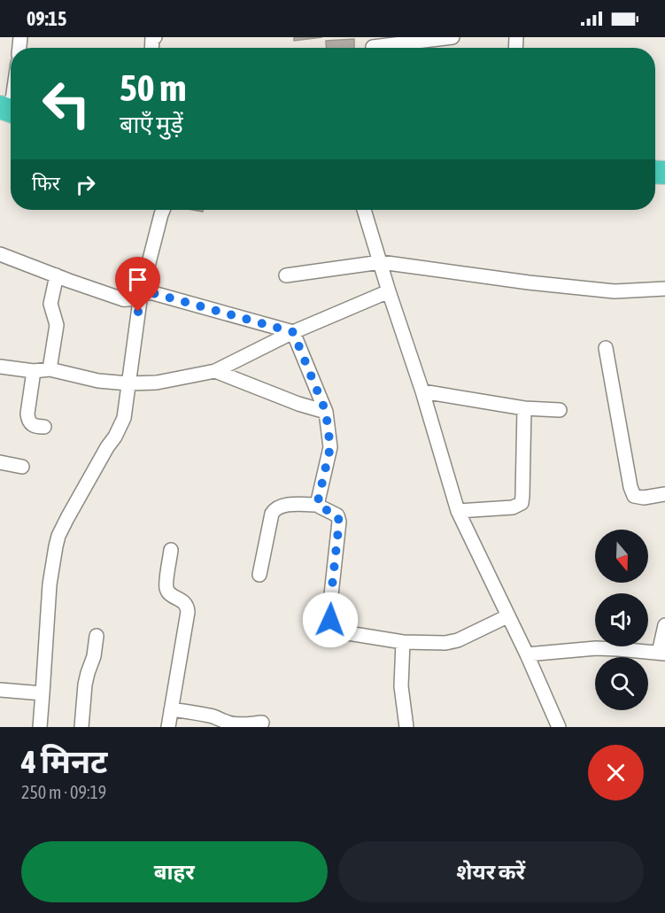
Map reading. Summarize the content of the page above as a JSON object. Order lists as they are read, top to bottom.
{
  "north": "bottom",
  "page": {
    "status": "09:15",
    "turn": ["50 m", "बाएँ मुड़ें"],
    "then": "फिर",
    "heading": ["4 मिनट", "250 m · 09:19"],
    "buttons": ["बाहर", "शेयर करें"]
  }
}
